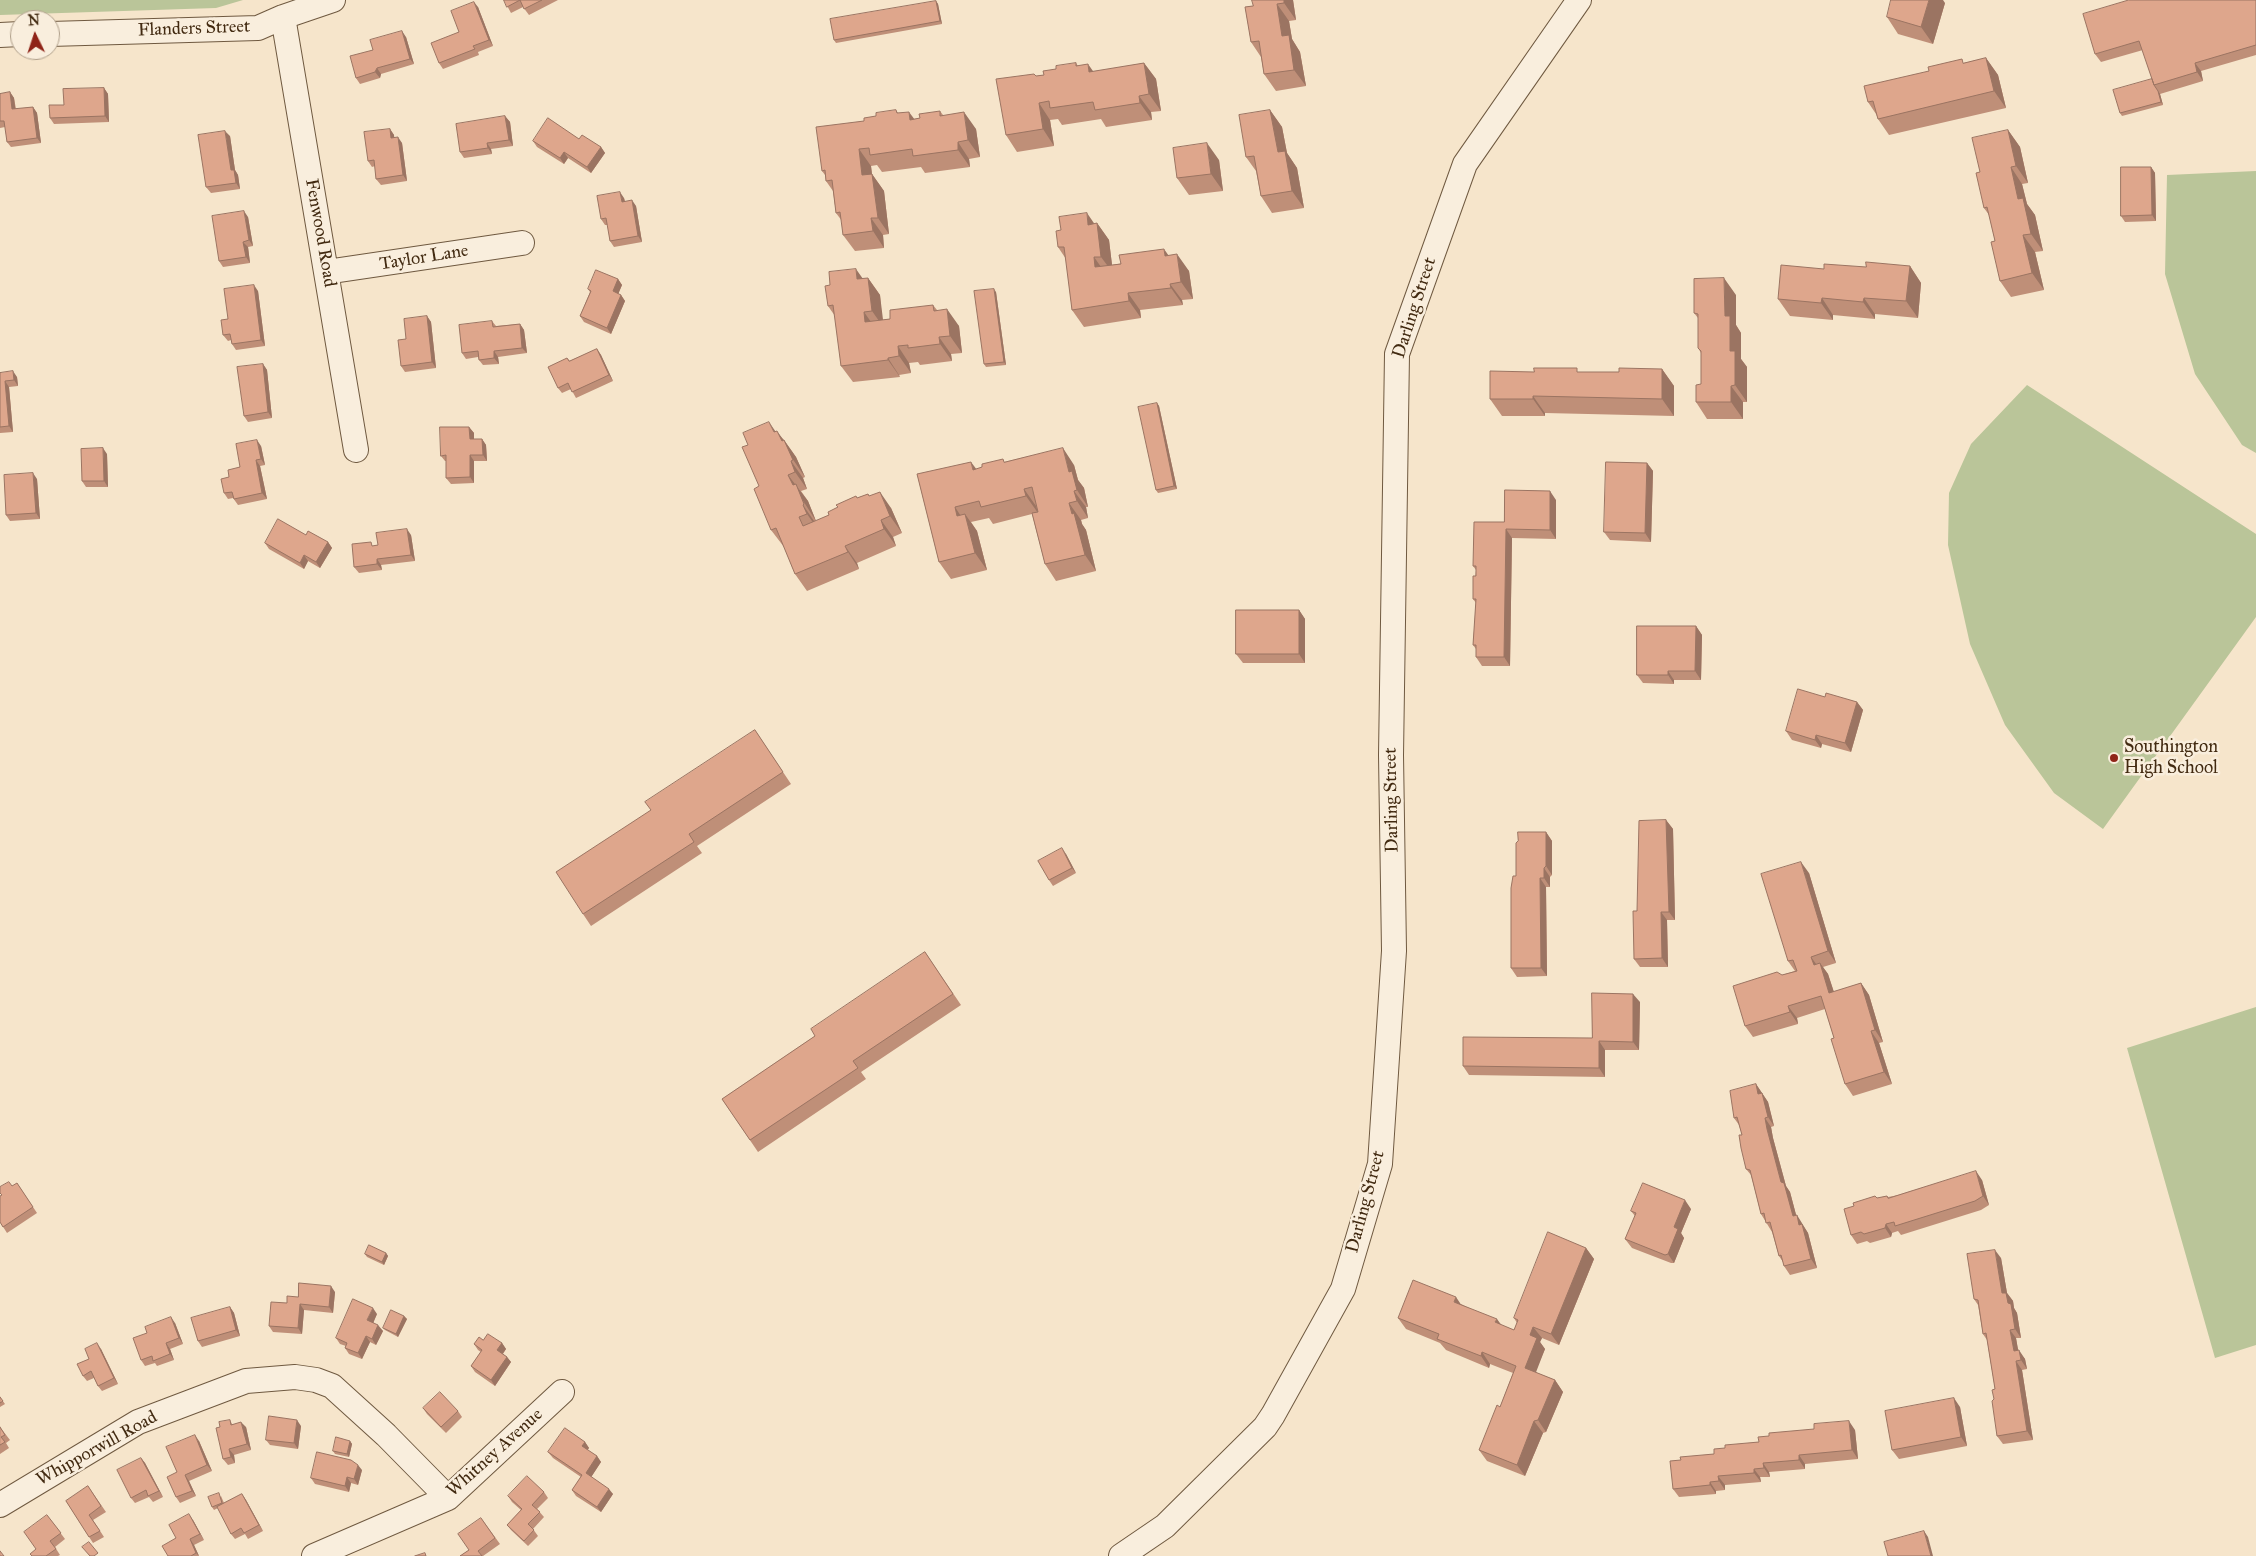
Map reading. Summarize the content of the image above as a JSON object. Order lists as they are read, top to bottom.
{
  "streets": {
    "street": [
      "Flanders Street",
      "Fenwood Road",
      "Taylor Lane",
      "Darling Street",
      "Whipporwill Road",
      "Whitney Avenue"
    ]
  },
  "crossings": [
    ["Flanders Street", "Fenwood Road"],
    ["Fenwood Road", "Taylor Lane"],
    ["Whipporwill Road", "Whitney Avenue"]
  ],
  "places": ["Southington High School"],
  "north": "top"
}
